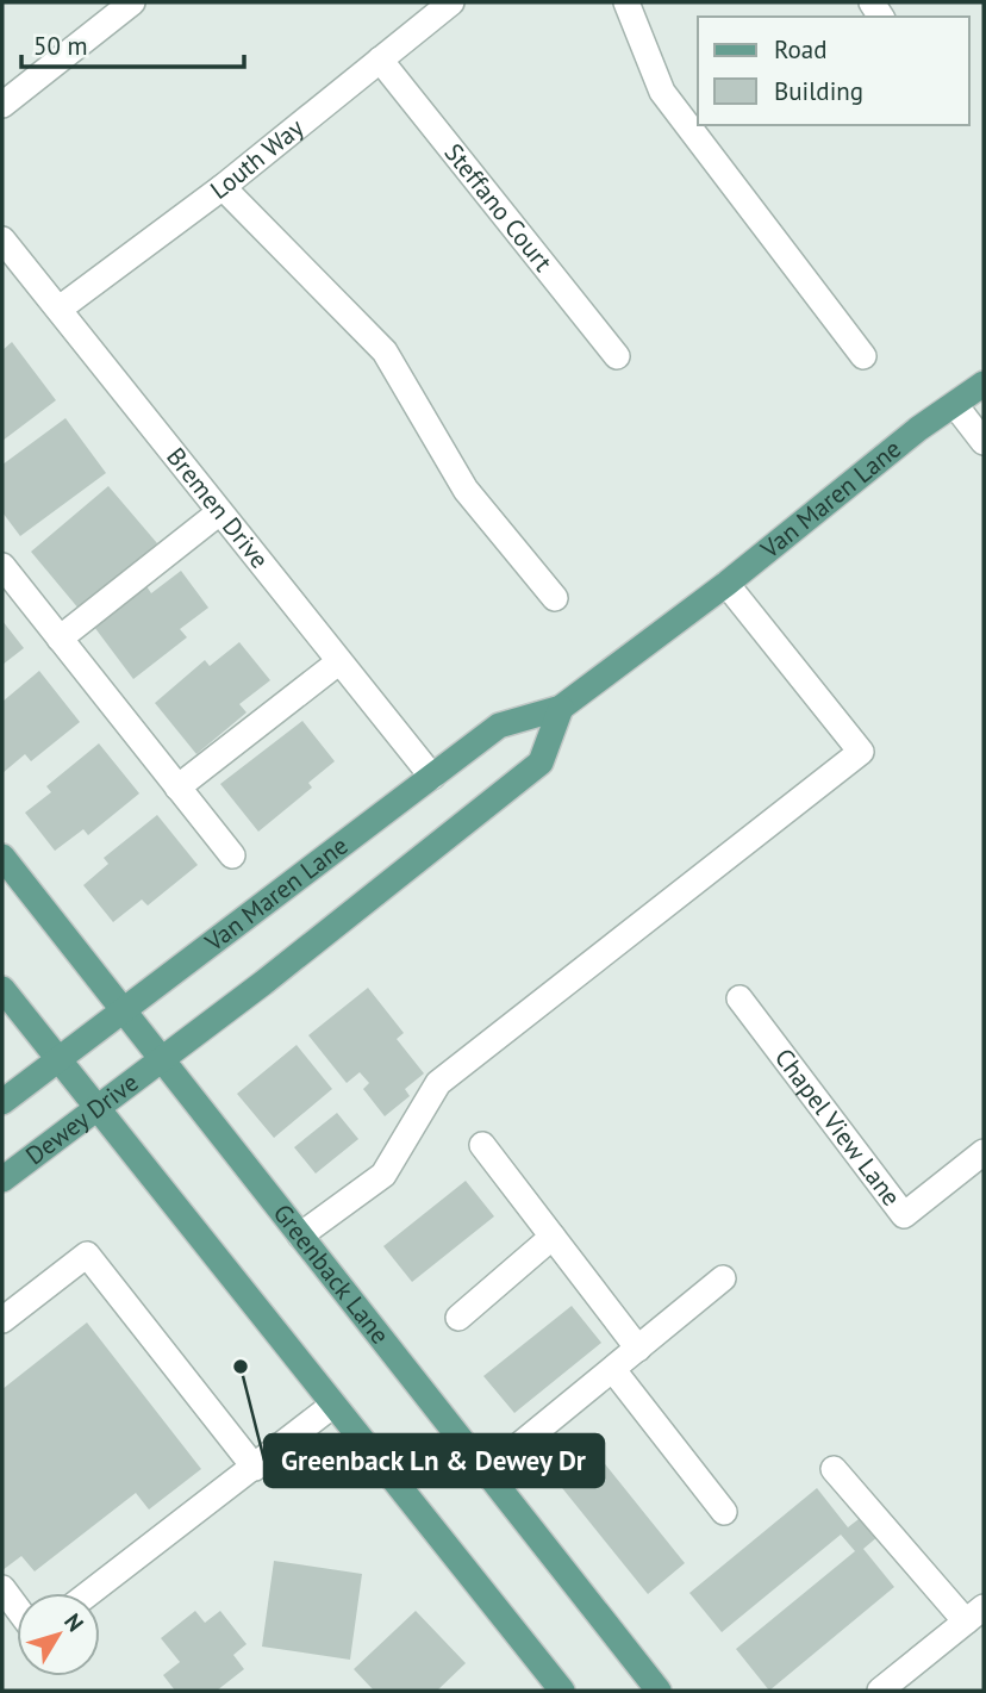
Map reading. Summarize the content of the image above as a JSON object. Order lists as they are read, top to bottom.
{
  "streets": {
    "main road": ["Van Maren Lane", "Dewey Drive", "Greenback Lane"],
    "street": [
      "Louth Way",
      "Steffano Court",
      "Bremen Drive",
      "Chapel View Lane"
    ]
  },
  "crossings": [
    ["Louth Way", "Steffano Court"],
    ["Louth Way", "Bremen Drive"],
    ["Van Maren Lane", "Bremen Drive"],
    ["Van Maren Lane", "Greenback Lane"],
    ["Dewey Drive", "Greenback Lane"]
  ],
  "places": ["Greenback Ln & Dewey Dr"],
  "legend": ["Road", "Building"],
  "scale_bar": "50 m",
  "north": "top right"
}
